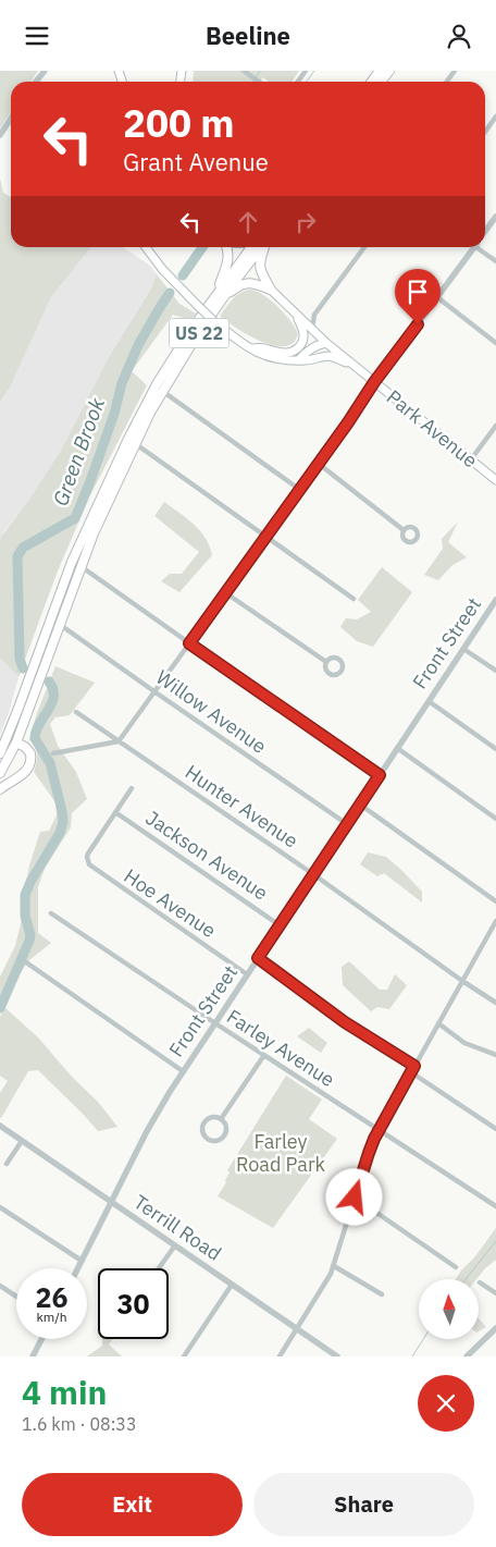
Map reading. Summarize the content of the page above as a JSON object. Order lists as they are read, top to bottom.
{
  "streets": {
    "highway": ["US 22"],
    "main road": ["Park Avenue"],
    "street": [
      "Front Street",
      "Willow Avenue",
      "Hunter Avenue",
      "Jackson Avenue",
      "Hoe Avenue",
      "Farley Avenue",
      "Terrill Road"
    ]
  },
  "crossings": [
    ["US 22", "Willow Avenue"],
    ["Front Street", "Willow Avenue"],
    ["Front Street", "Hunter Avenue"],
    ["Front Street", "Jackson Avenue"],
    ["Front Street", "Hoe Avenue"],
    ["Front Street", "Farley Avenue"],
    ["Front Street", "Terrill Road"],
    ["Jackson Avenue", "Hoe Avenue"]
  ],
  "water": ["Green Brook"],
  "parks": ["Farley Road Park"],
  "north": "top",
  "page": {
    "header": "Beeline",
    "turn": ["200 m", "Grant Avenue"],
    "speed": "26 km/h",
    "limit": "30",
    "heading": ["4 min", "1.6 km · 08:33"],
    "buttons": ["Exit", "Share"]
  }
}
